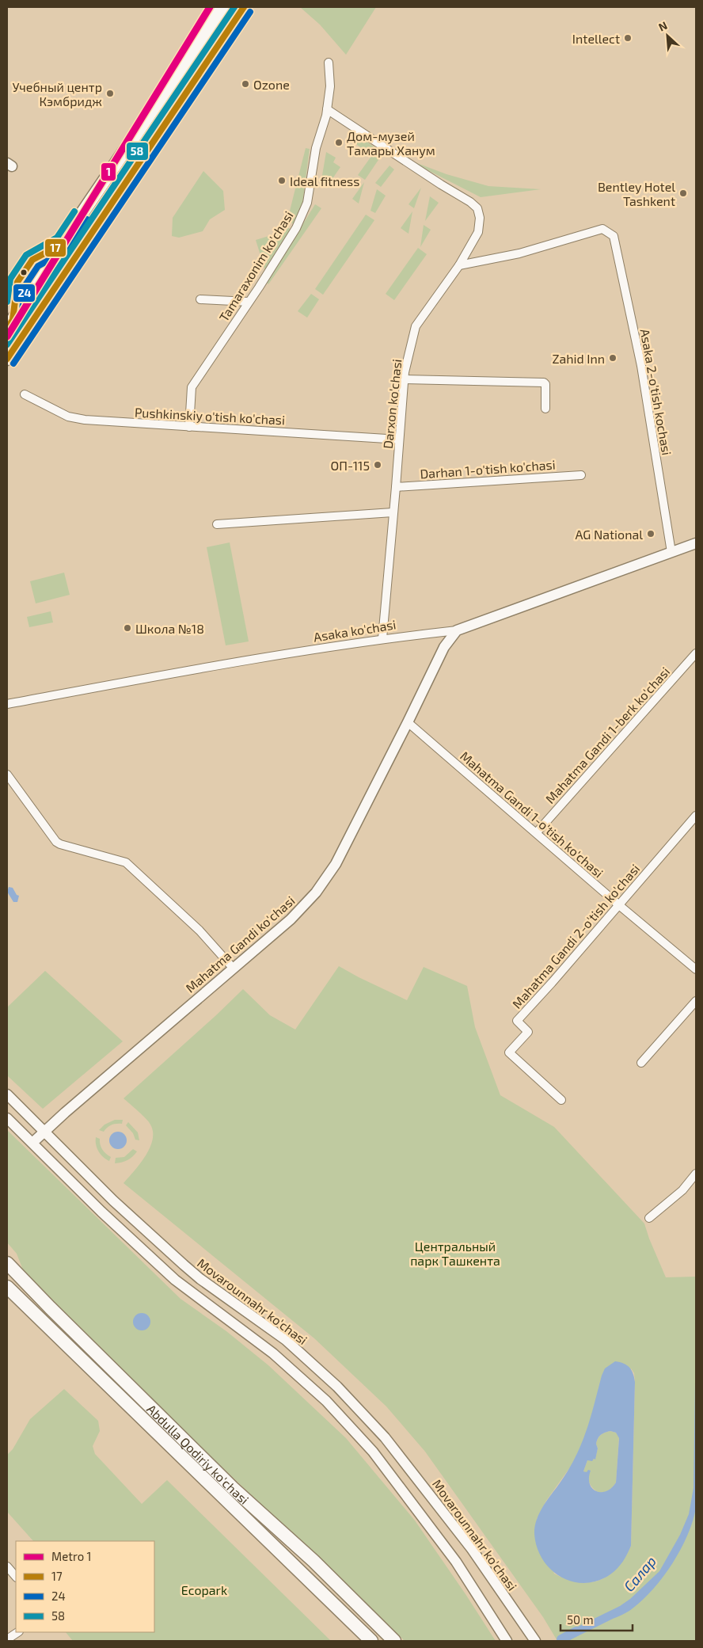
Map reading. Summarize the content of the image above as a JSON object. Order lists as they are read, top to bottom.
{
  "streets": {
    "main road": ["Abdulla Qodiriy ko'chasi"],
    "street": [
      "Tamaraxonim ko'chasi",
      "Asaka 2-o'tish kochasi",
      "Darxon ko'chasi",
      "Pushkinskiy o'tish ko'chasi",
      "Darhan 1-o'tish ko'chasi",
      "Asaka ko'chasi",
      "Mahatma Gandi 1-berk ko'chasi",
      "Mahatma Gandi 1-o'tish ko'chasi",
      "Mahatma Gandi 2-o'tish ko'chasi",
      "Mahatma Gandi ko'chasi",
      "Movarounnahr ko'chasi"
    ]
  },
  "crossings": [
    ["Tamaraxonim ko'chasi", "Darxon ko'chasi"],
    ["Tamaraxonim ko'chasi", "Pushkinskiy o'tish ko'chasi"],
    ["Asaka 2-o'tish kochasi", "Darxon ko'chasi"],
    ["Asaka 2-o'tish kochasi", "Asaka ko'chasi"],
    ["Darxon ko'chasi", "Pushkinskiy o'tish ko'chasi"],
    ["Darxon ko'chasi", "Darhan 1-o'tish ko'chasi"],
    ["Darxon ko'chasi", "Asaka ko'chasi"],
    ["Asaka ko'chasi", "Mahatma Gandi ko'chasi"],
    ["Mahatma Gandi 1-berk ko'chasi", "Mahatma Gandi 1-o'tish ko'chasi"],
    ["Mahatma Gandi 1-o'tish ko'chasi", "Mahatma Gandi 2-o'tish ko'chasi"],
    ["Mahatma Gandi 1-o'tish ko'chasi", "Mahatma Gandi ko'chasi"],
    ["Mahatma Gandi ko'chasi", "Movarounnahr ko'chasi"]
  ],
  "water": ["Салар"],
  "parks": ["Центральный парк Ташкента", "Ecopark"],
  "places": [
    "Intellect",
    "Ozone",
    "Учебный центр Кэмбридж",
    "Дом-музей Тамары Ханум",
    "Ideal fitness",
    "Bentley Hotel Tashkent",
    "Zahid Inn",
    "ОП-115",
    "AG National",
    "Школа №18"
  ],
  "lines": [
    "metro line 1",
    "transit line 17",
    "transit line 58",
    "transit line 24"
  ],
  "legend": [
    "Metro 1",
    "17",
    "24",
    "58"
  ],
  "scale_bar": "50 m",
  "north": "top left"
}
